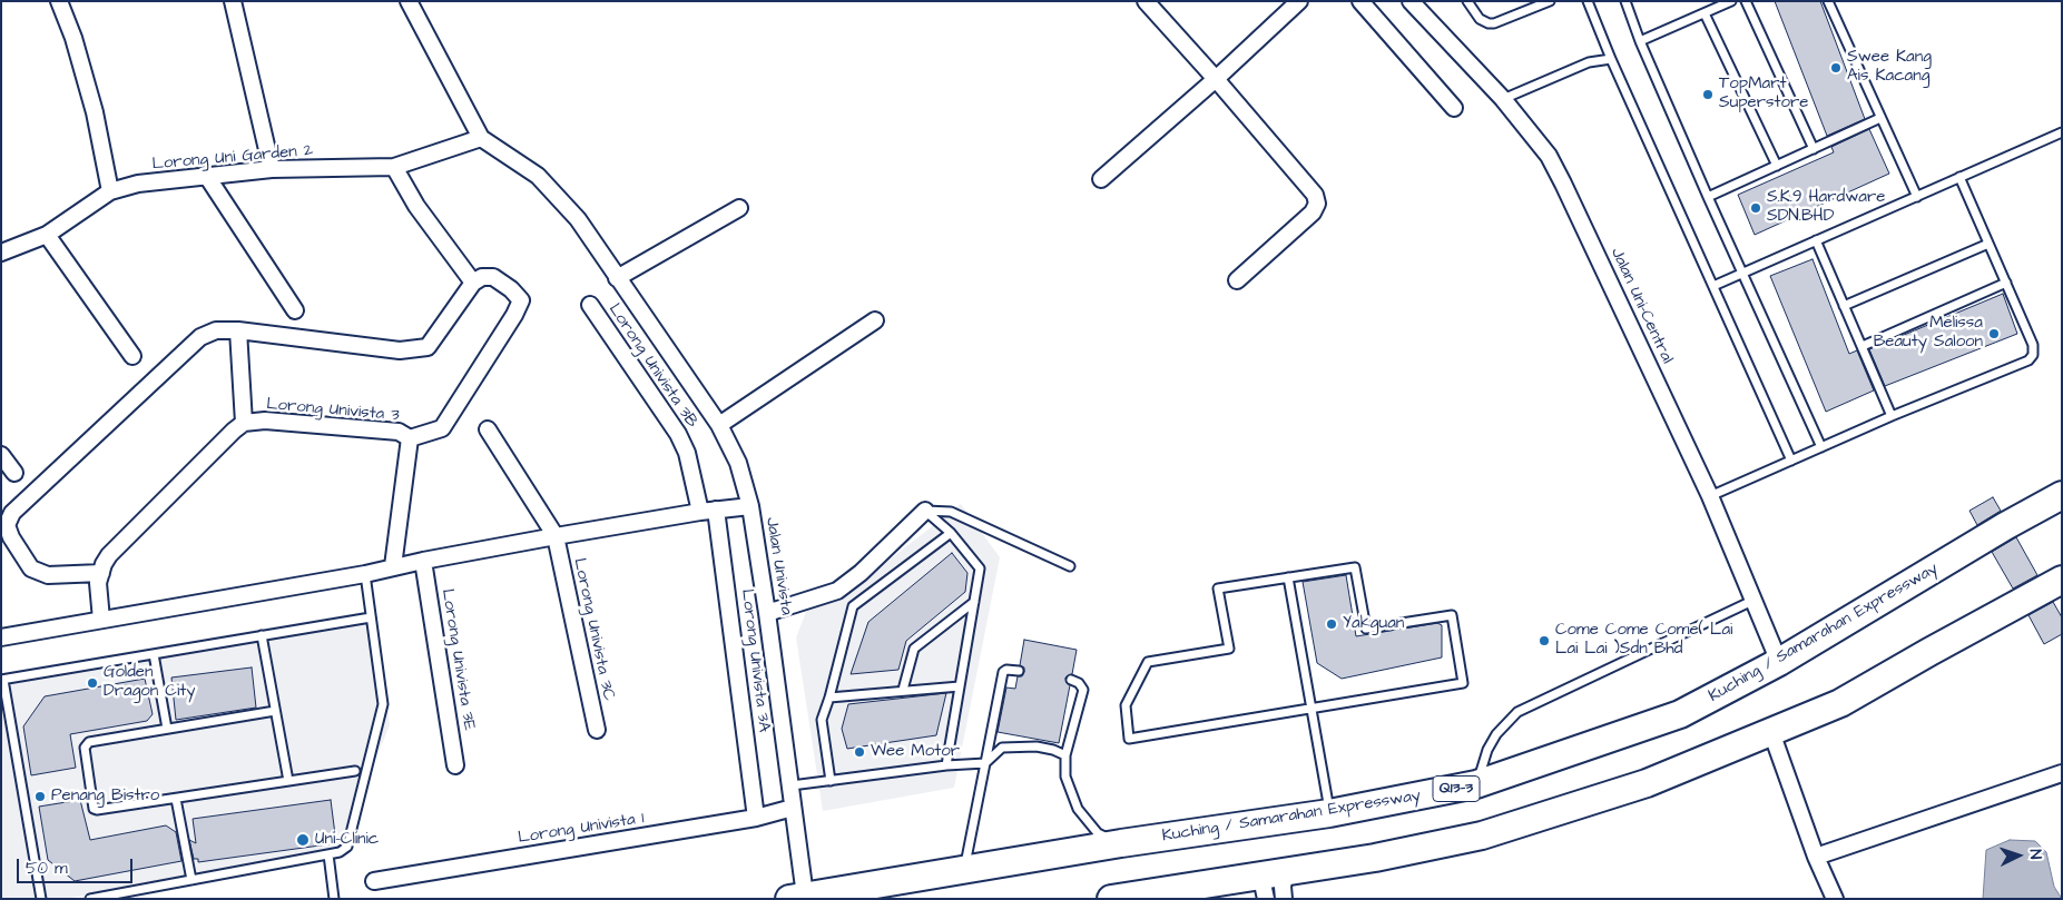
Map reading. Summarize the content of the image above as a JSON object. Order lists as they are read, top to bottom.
{
  "streets": {
    "highway": ["Kuching / Samarahan Expressway", "Q13-3"],
    "street": [
      "Lorong Uni Garden 2",
      "Jalan Uni-Central",
      "Lorong Univista 3B",
      "Lorong Univista 3",
      "Jalan Univista",
      "Lorong Univista 3C",
      "Lorong Univista 3E",
      "Lorong Univista 3A",
      "Lorong Univista 1"
    ]
  },
  "crossings": [
    ["Lorong Uni Garden 2", "Jalan Univista"],
    ["Jalan Uni-Central", "Kuching / Samarahan Expressway"],
    ["Jalan Univista", "Kuching / Samarahan Expressway"],
    ["Jalan Univista", "Lorong Univista 1"],
    ["Lorong Univista 3A", "Lorong Univista 1"]
  ],
  "places": [
    "Swee Kang Ais Kacang",
    "TopMart Superstore",
    "S.K.9 Hardware SDN.BHD",
    "Melissa Beauty Saloon",
    "Yakguan",
    "Come Come Come( Lai Lai Lai )Sdn Bhd",
    "Golden Dragon City",
    "Wee Motor",
    "Penang Bistro",
    "Uni-Clinic"
  ],
  "scale_bar": "50 m",
  "north": "right"
}
